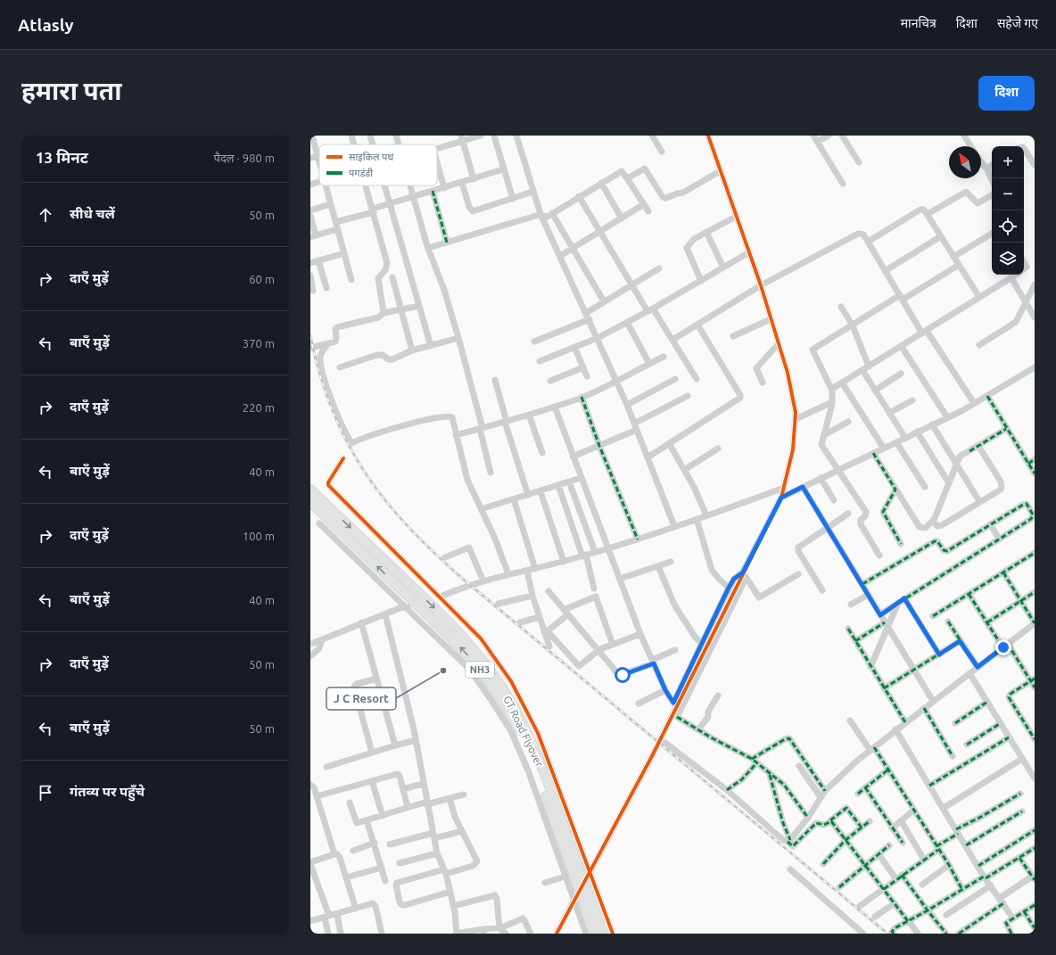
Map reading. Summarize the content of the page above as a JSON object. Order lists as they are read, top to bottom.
{
  "streets": {
    "highway": ["NH3", "GT Road Flyover"]
  },
  "places": ["J C Resort"],
  "legend": ["साइकिल पथ", "पगडंडी"],
  "north": "top left",
  "page": {
    "header": "Atlasly",
    "nav": ["मानचित्र", "दिशा", "सहेजे गए"],
    "buttons": "दिशा",
    "title": "हमारा पता",
    "heading": ["13 मिनट", "पैदल · 980 m"],
    "map_buttons": ["+", "−"],
    "list": [
      ["सीधे चलें", "50 m"],
      ["दाएँ मुड़ें", "60 m"],
      ["बाएँ मुड़ें", "370 m"],
      ["दाएँ मुड़ें", "220 m"],
      ["बाएँ मुड़ें", "40 m"],
      ["दाएँ मुड़ें", "100 m"],
      ["बाएँ मुड़ें", "40 m"],
      ["दाएँ मुड़ें", "50 m"],
      ["बाएँ मुड़ें", "50 m"],
      "गंतव्य पर पहुँचे"
    ]
  }
}
